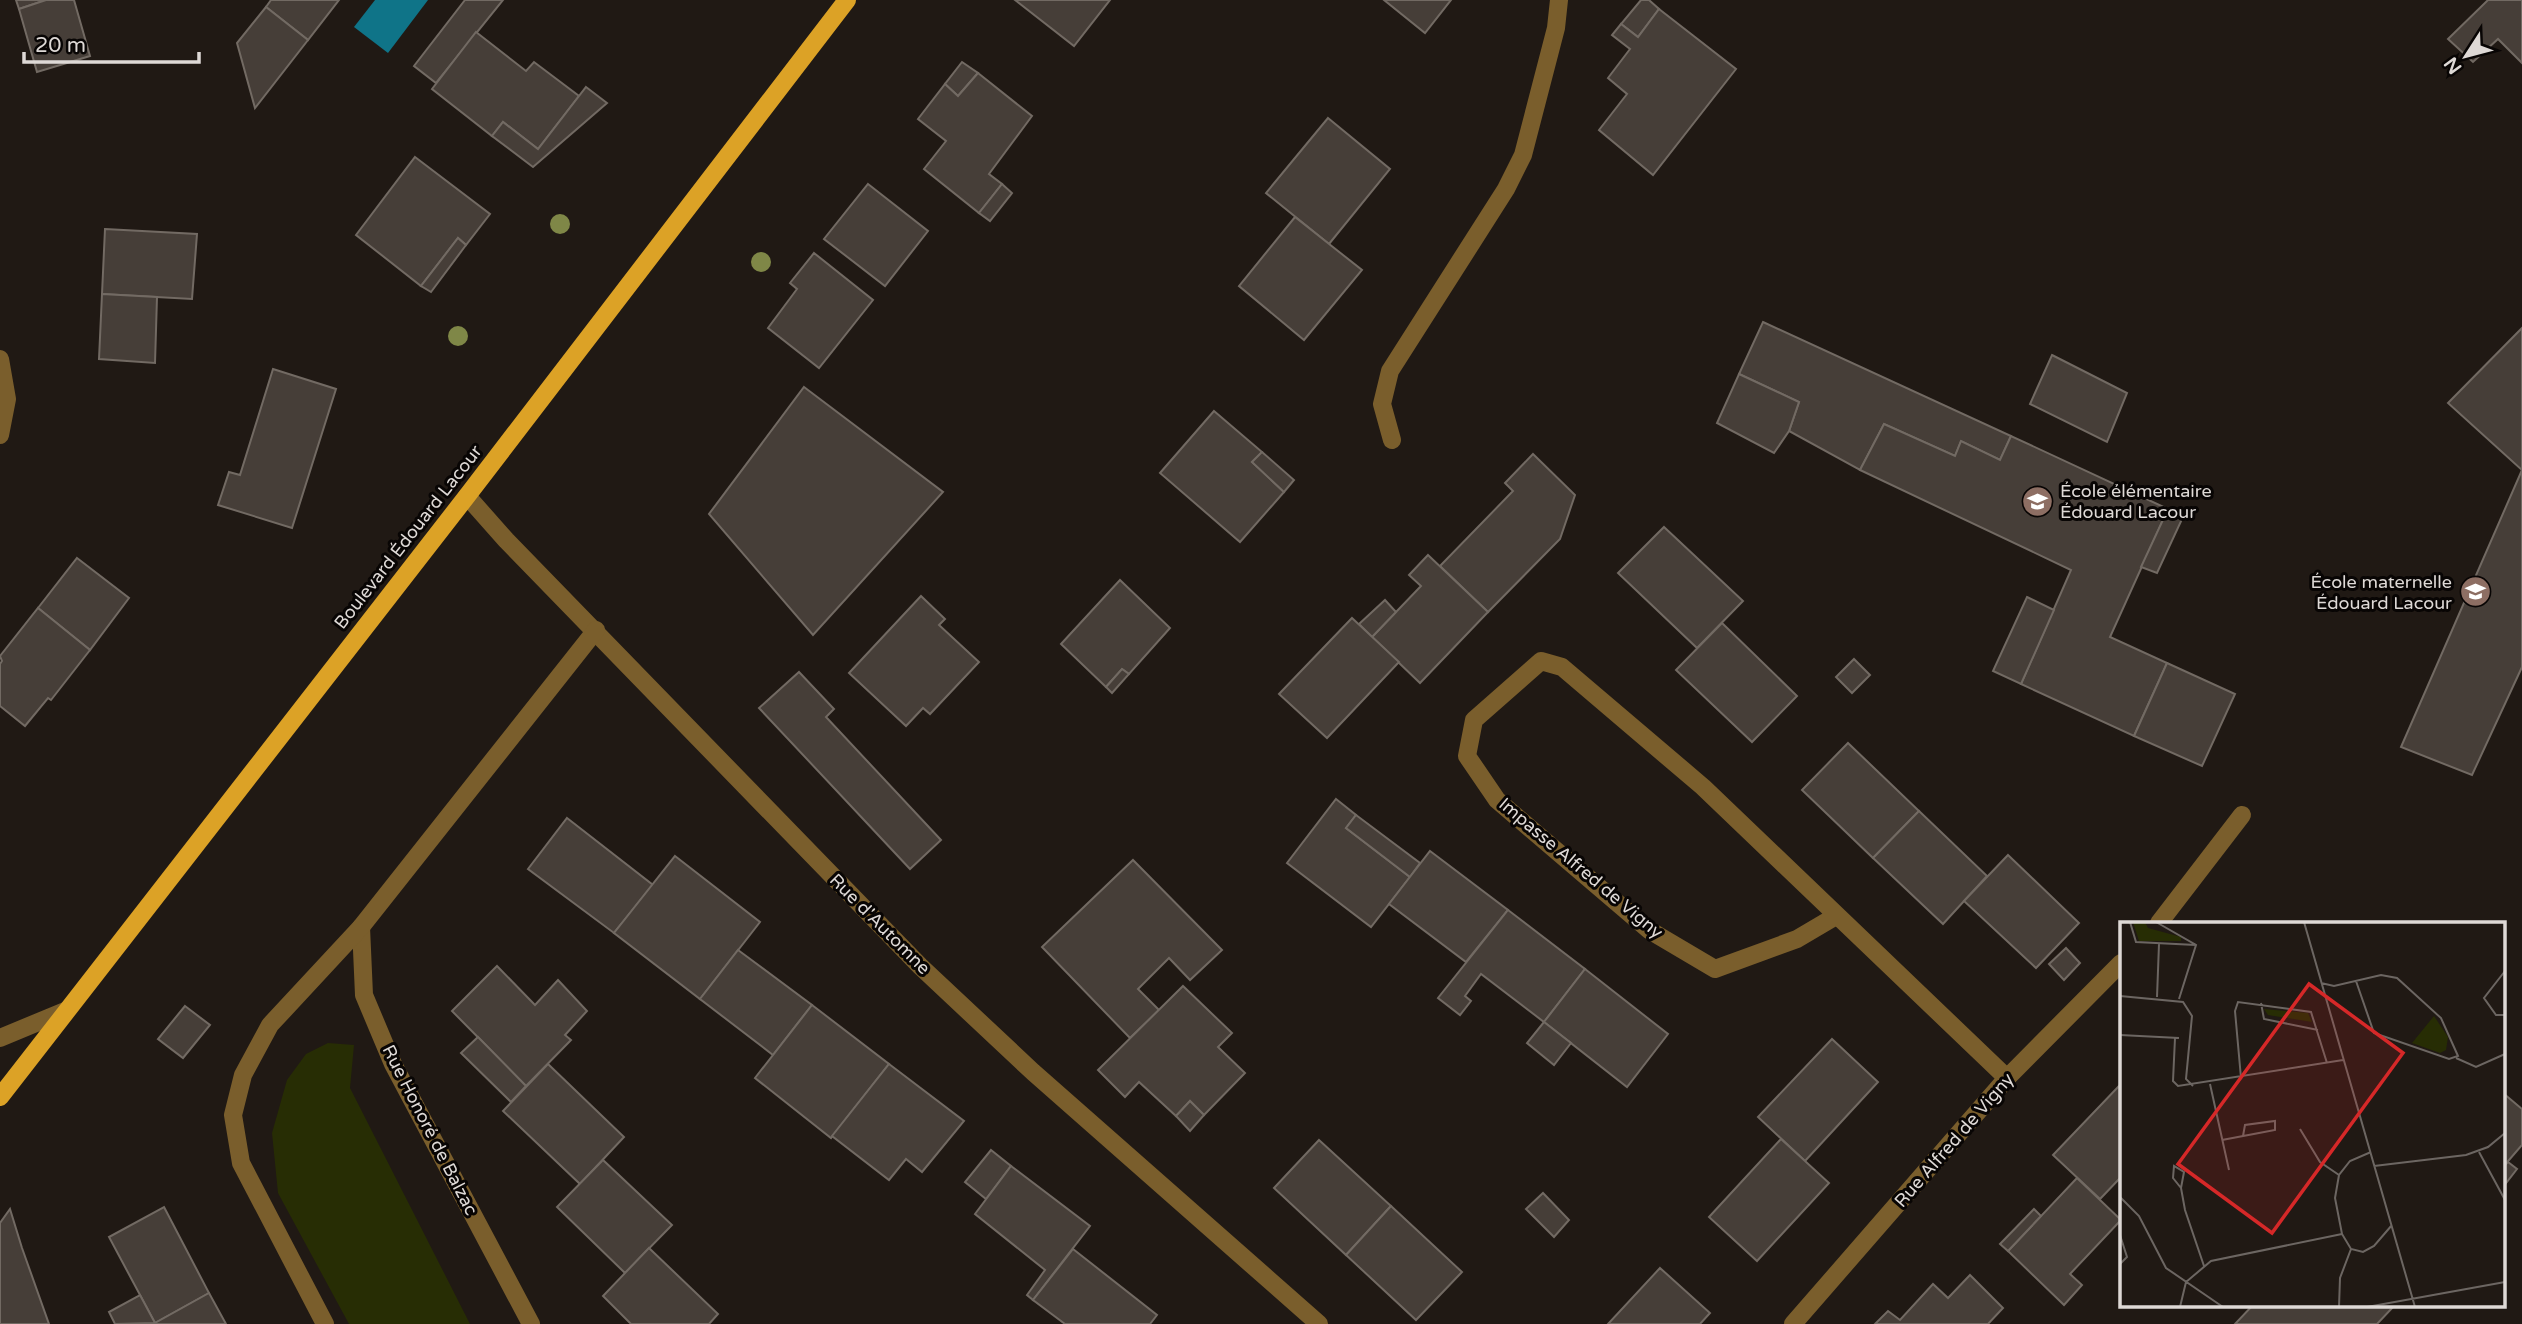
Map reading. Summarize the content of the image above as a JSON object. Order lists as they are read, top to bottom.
{
  "streets": {
    "main road": ["Boulevard Édouard Lacour"],
    "street": [
      "Impasse Alfred de Vigny",
      "Rue d'Automne",
      "Rue Honoré de Balzac",
      "Rue Alfred de Vigny"
    ]
  },
  "crossings": [
    ["Boulevard Édouard Lacour", "Rue d'Automne"],
    ["Impasse Alfred de Vigny", "Rue Alfred de Vigny"]
  ],
  "places": {
    "school or university": ["École élémentaire Édouard Lacour", "École maternelle Édouard Lacour"]
  },
  "scale_bar": "20 m",
  "north": "bottom left"
}
